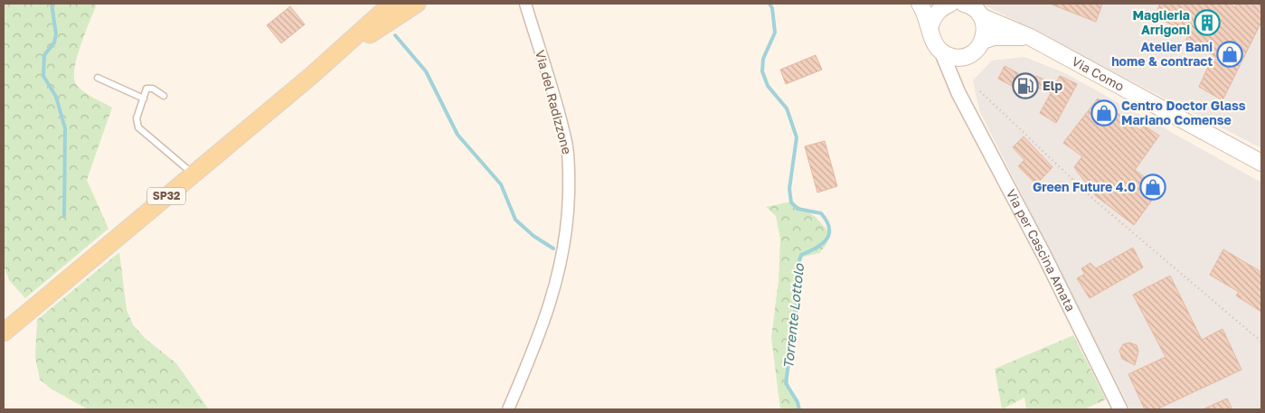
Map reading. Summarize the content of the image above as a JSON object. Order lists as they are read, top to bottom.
{
  "streets": {
    "main road": ["Via Como", "SP32"],
    "street": ["Via del Radizzone", "Via per Cascina Amata"]
  },
  "water": ["Torrente Lottolo"],
  "places": {
    "building": ["Maglieria Arrigoni"],
    "shop": ["Atelier Bani home & contract", "Centro Doctor Glass Mariano Comense", "Green Future 4.0"],
    "fuel station": ["Elp"]
  }
}
